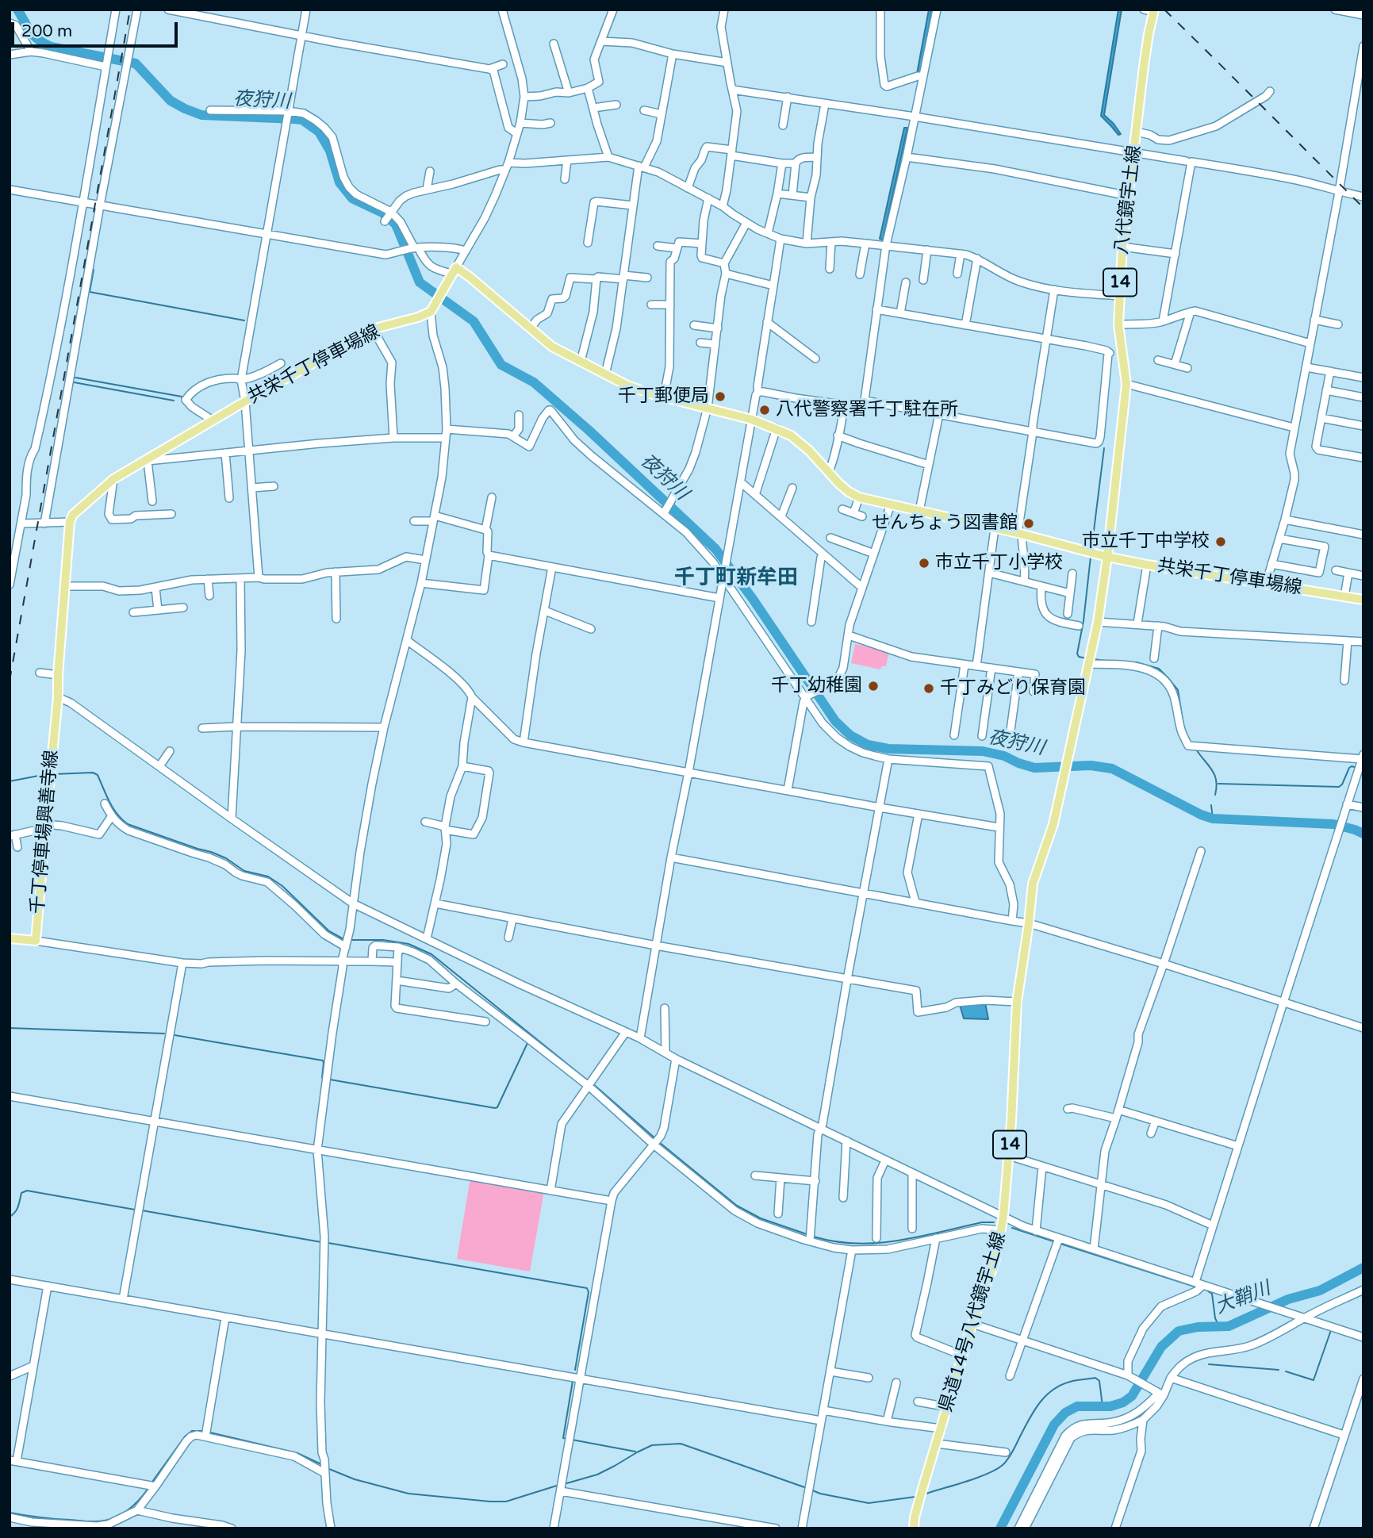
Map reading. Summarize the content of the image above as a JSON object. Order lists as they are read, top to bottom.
{
  "streets": {
    "main road": [
      "八代鏡宇土線",
      "14",
      "共栄千丁停車場線",
      "千丁停車場興善寺線",
      "県道14号八代鏡宇土線"
    ]
  },
  "crossings": [
    ["八代鏡宇土線", "共栄千丁停車場線"],
    ["八代鏡宇土線", "県道14号八代鏡宇土線"],
    ["共栄千丁停車場線", "県道14号八代鏡宇土線"]
  ],
  "districts": ["千丁町新牟田"],
  "water": ["夜狩川", "大鞘川"],
  "places": [
    "千丁郵便局",
    "八代警察署千丁駐在所",
    "せんちょう図書館",
    "市立千丁中学校",
    "市立千丁小学校",
    "千丁幼稚園",
    "千丁みどり保育園"
  ],
  "scale_bar": "200 m"
}
